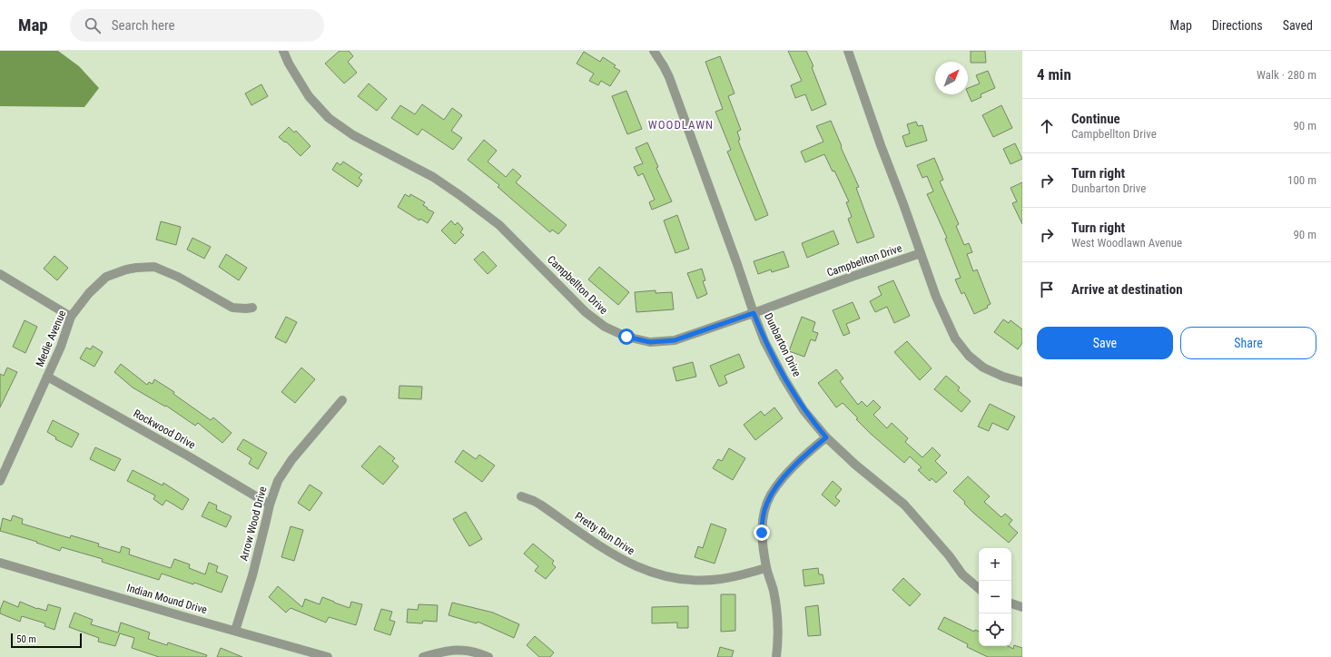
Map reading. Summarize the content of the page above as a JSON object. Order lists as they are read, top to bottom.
{
  "streets": {
    "street": [
      "Campbellton Drive",
      "Medie Avenue",
      "Dunbarton Drive",
      "Rockwood Drive",
      "Arrow Wood Drive",
      "Pretty Run Drive",
      "Indian Mound Drive"
    ]
  },
  "crossings": [
    ["Campbellton Drive", "Dunbarton Drive"],
    ["Medie Avenue", "Rockwood Drive"],
    ["Rockwood Drive", "Arrow Wood Drive"],
    ["Arrow Wood Drive", "Indian Mound Drive"]
  ],
  "districts": ["WOODLAWN"],
  "scale_bar": "50 m",
  "north": "top right",
  "page": {
    "header": "Map",
    "search": "Search here",
    "nav": ["Map", "Directions", "Saved"],
    "heading": ["4 min", "Walk · 280 m"],
    "list": [
      ["Continue", "Campbellton Drive", "90 m"],
      ["Turn right", "Dunbarton Drive", "100 m"],
      ["Turn right", "West Woodlawn Avenue", "90 m"],
      "Arrive at destination"
    ],
    "buttons": ["Save", "Share"],
    "map_buttons": ["+", "−"],
    "scale": "50 m"
  }
}
